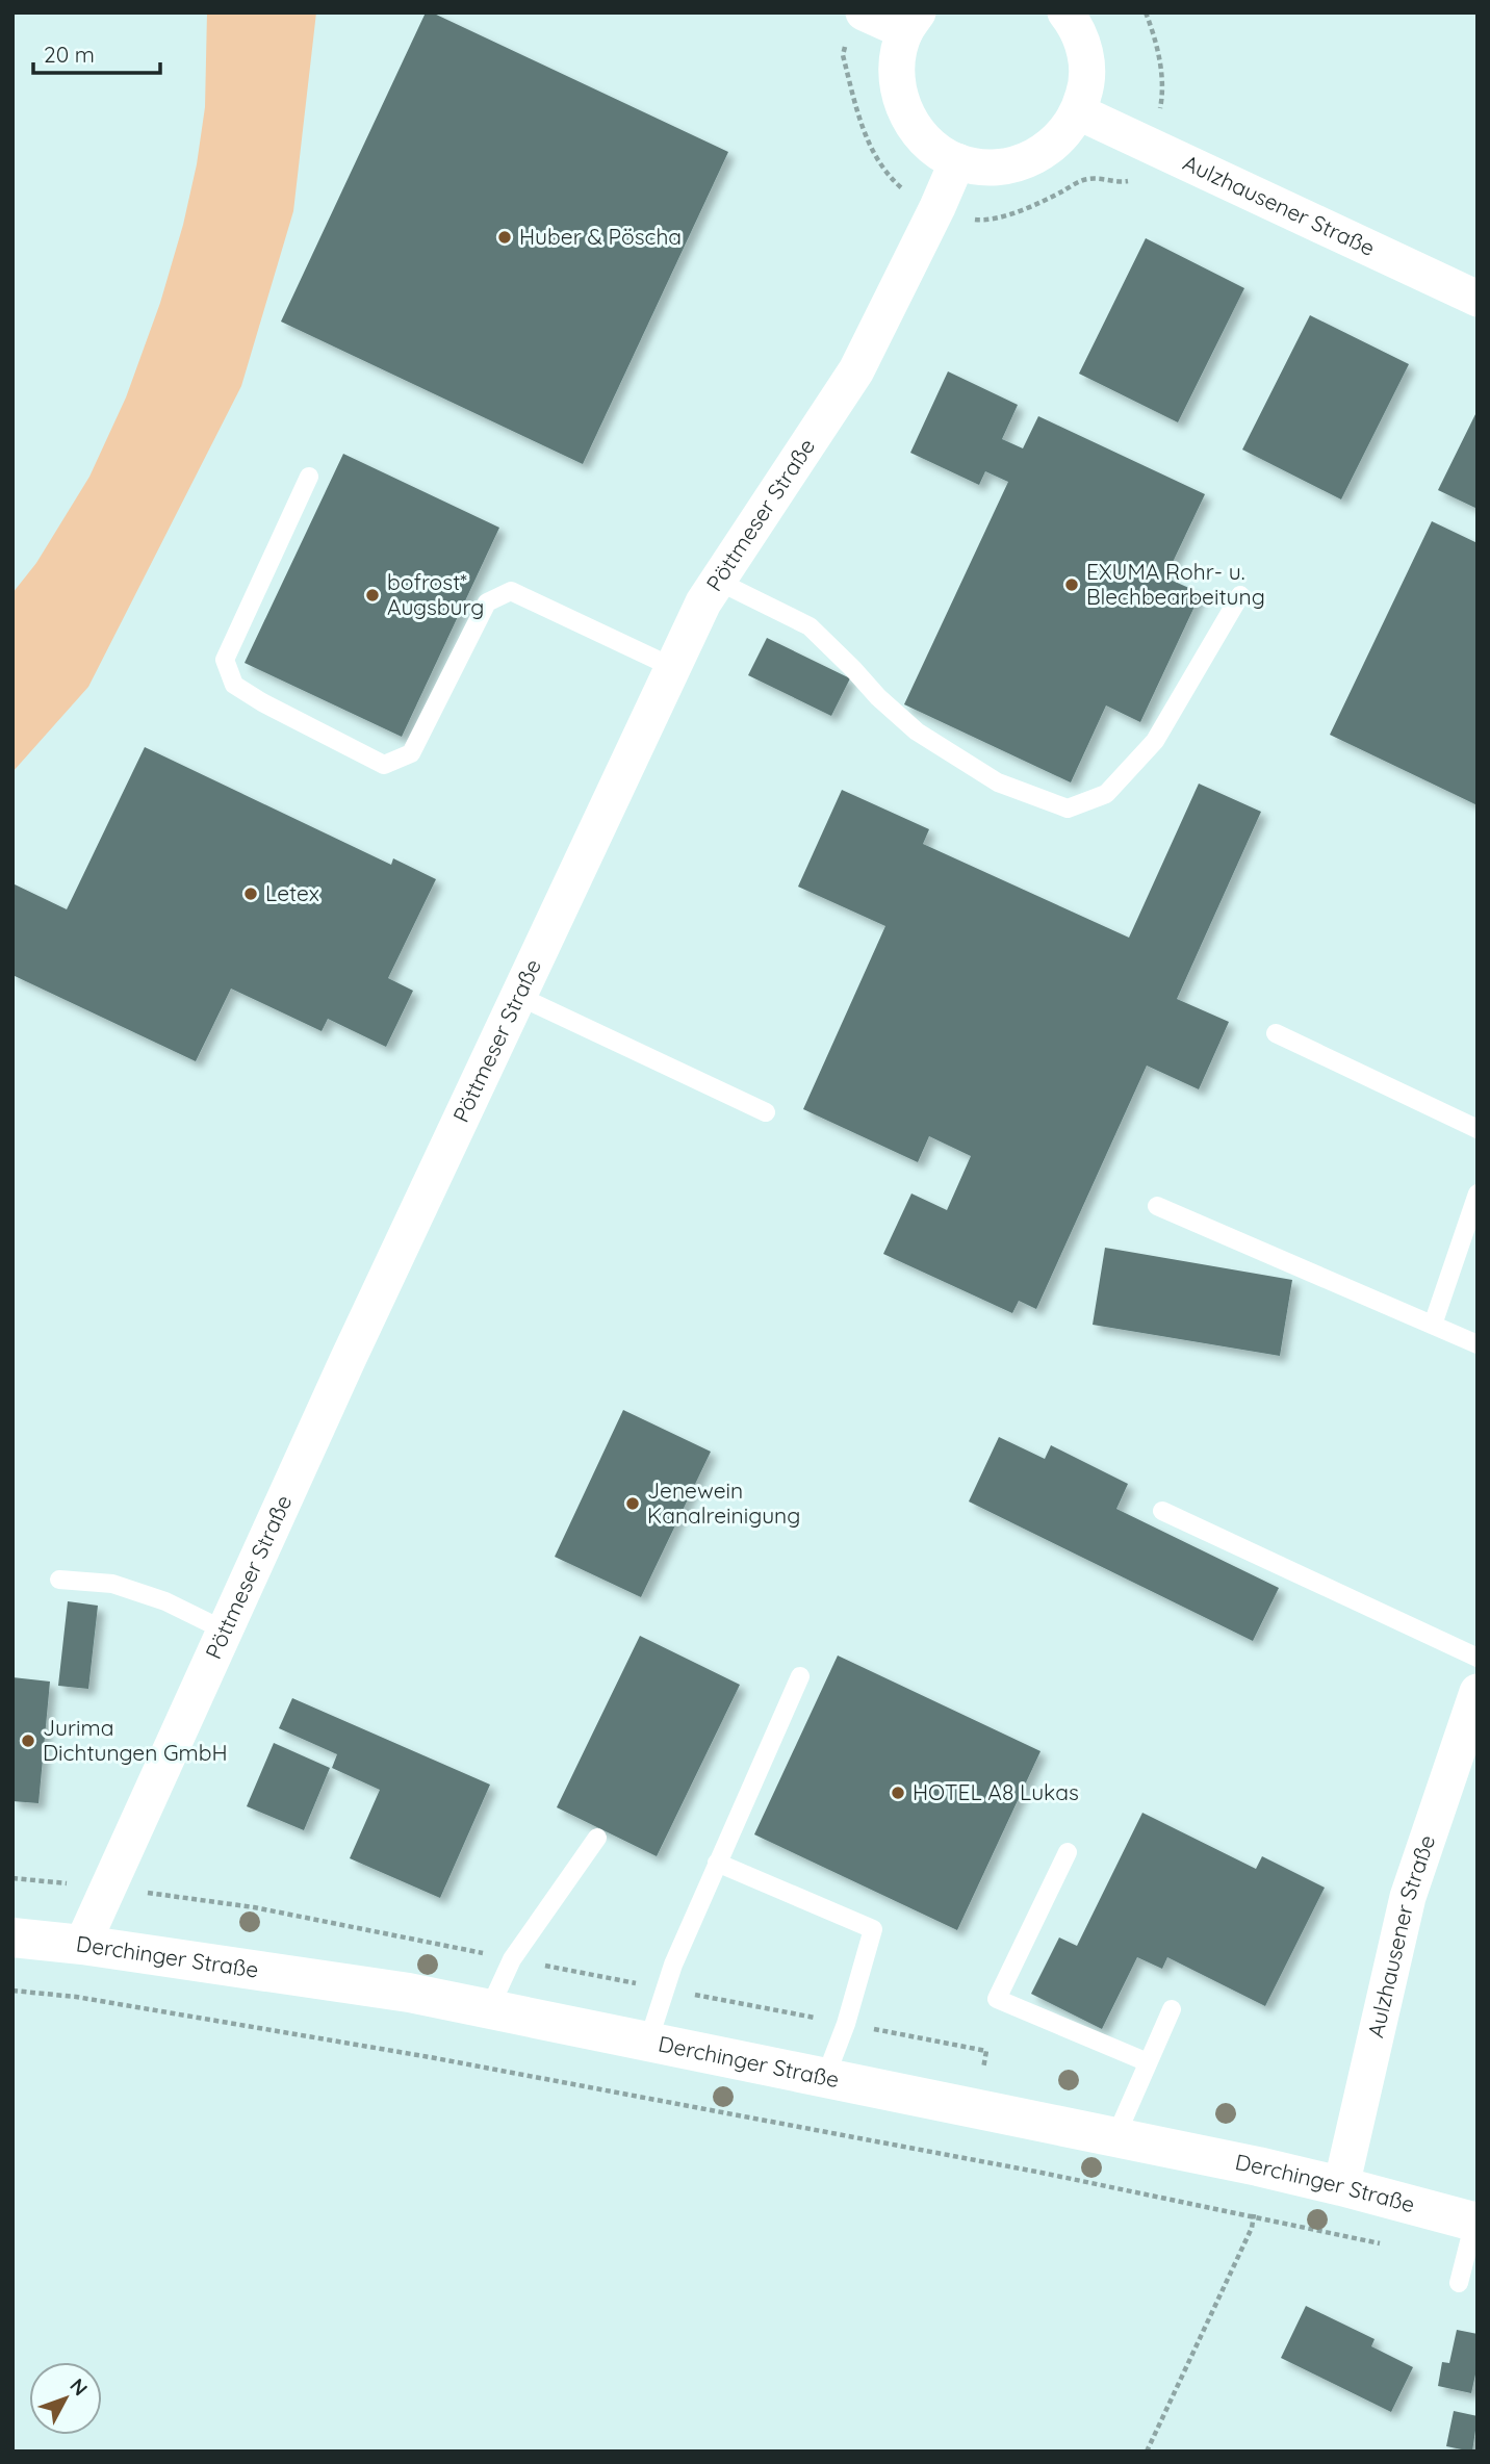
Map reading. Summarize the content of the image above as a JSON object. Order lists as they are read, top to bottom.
{
  "streets": {
    "main road": ["Derchinger Straße"],
    "street": ["Aulzhausener Straße", "Pöttmeser Straße"]
  },
  "crossings": [
    ["Aulzhausener Straße", "Derchinger Straße"],
    ["Pöttmeser Straße", "Derchinger Straße"]
  ],
  "places": [
    "Huber & Pöscha",
    "EXUMA Rohr- u. Blechbearbeitung",
    "bofrost* Augsburg",
    "Letex",
    "Jenewein Kanalreinigung",
    "Jurima Dichtungen GmbH",
    "HOTEL A8 Lukas"
  ],
  "scale_bar": "20 m",
  "north": "top right"
}
